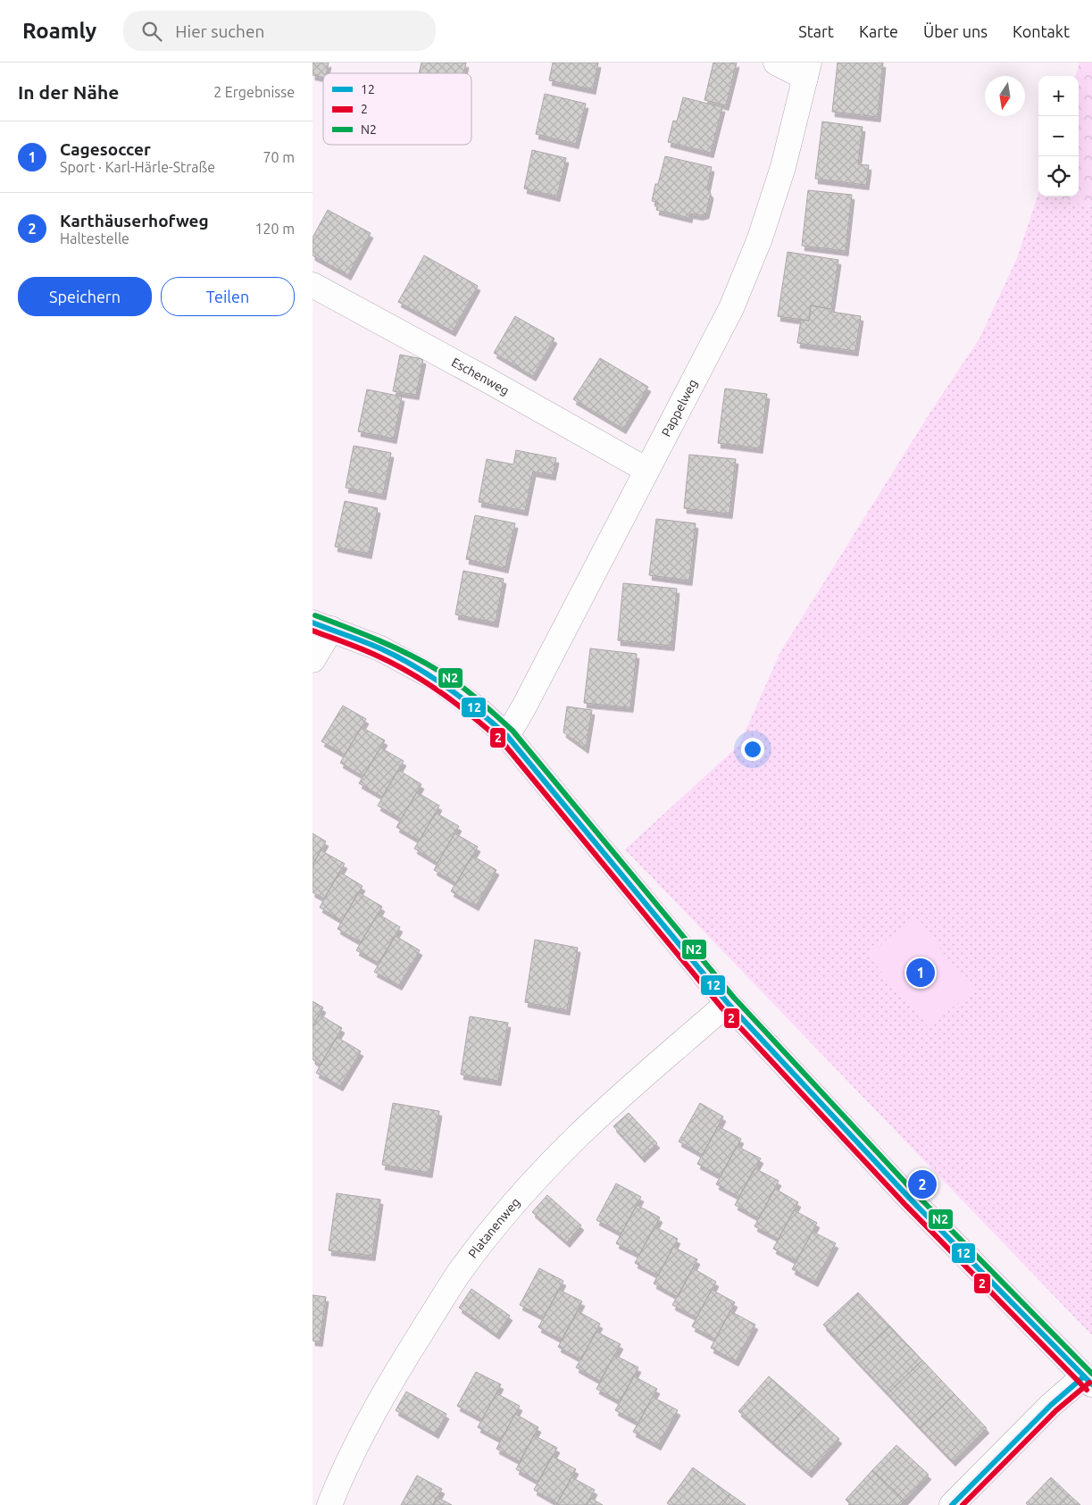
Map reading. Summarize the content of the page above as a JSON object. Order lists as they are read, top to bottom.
{
  "streets": {
    "street": ["Eschenweg", "Pappelweg", "Platanenweg"]
  },
  "crossings": [
    ["Eschenweg", "Pappelweg"]
  ],
  "lines": ["transit line N2", "transit line 12", "transit line 2"],
  "legend": ["12", "2", "N2"],
  "north": "bottom",
  "page": {
    "header": "Roamly",
    "search": "Hier suchen",
    "nav": [
      "Start",
      "Karte",
      "Über uns",
      "Kontakt"
    ],
    "heading": ["In der Nähe", "2 Ergebnisse"],
    "map_buttons": ["+", "−"],
    "list": [
      {
        "mark": "1",
        "name": "Cagesoccer",
        "note": "Sport · Karl-Härle-Straße",
        "value": "70 m"
      },
      {
        "mark": "2",
        "name": "Karthäuserhofweg",
        "note": "Haltestelle",
        "value": "120 m"
      }
    ],
    "buttons": ["Speichern", "Teilen"],
    "pins": ["1", "2"]
  }
}
